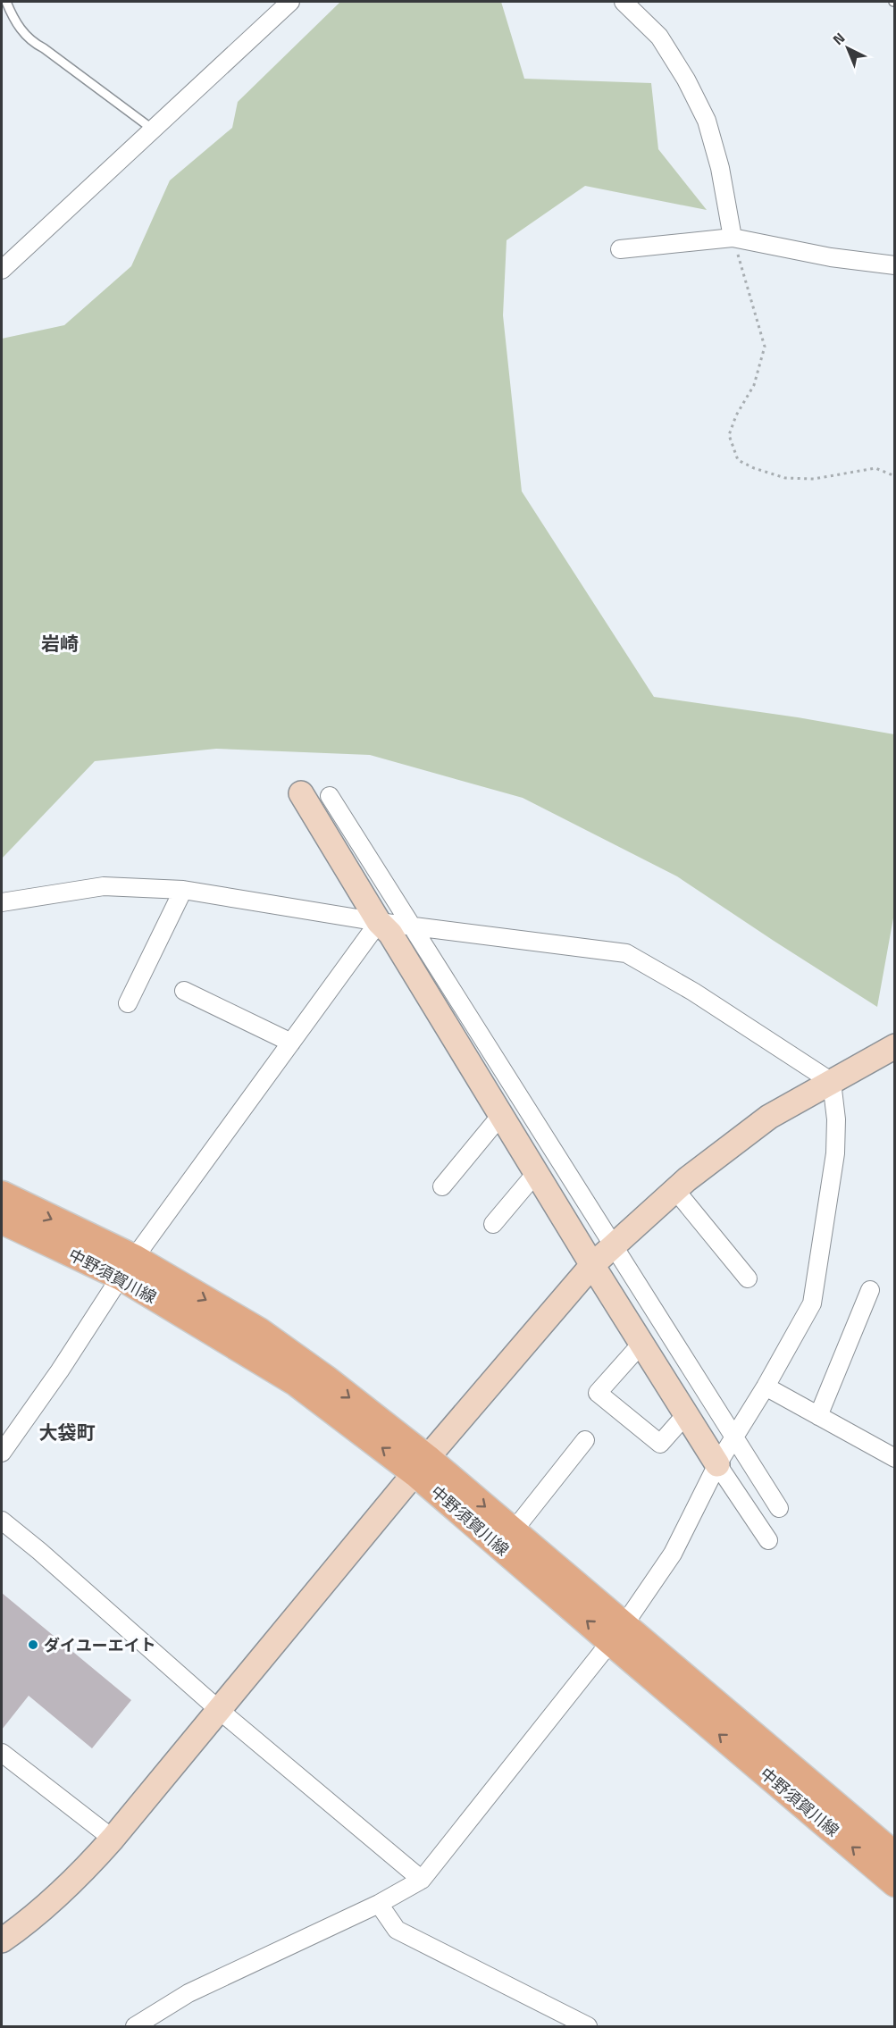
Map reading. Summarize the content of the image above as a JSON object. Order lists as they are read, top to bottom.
{
  "streets": {
    "main road": ["中野須賀川線"]
  },
  "districts": ["岩崎", "大袋町"],
  "places": ["ダイユーエイト"],
  "north": "top left"
}
